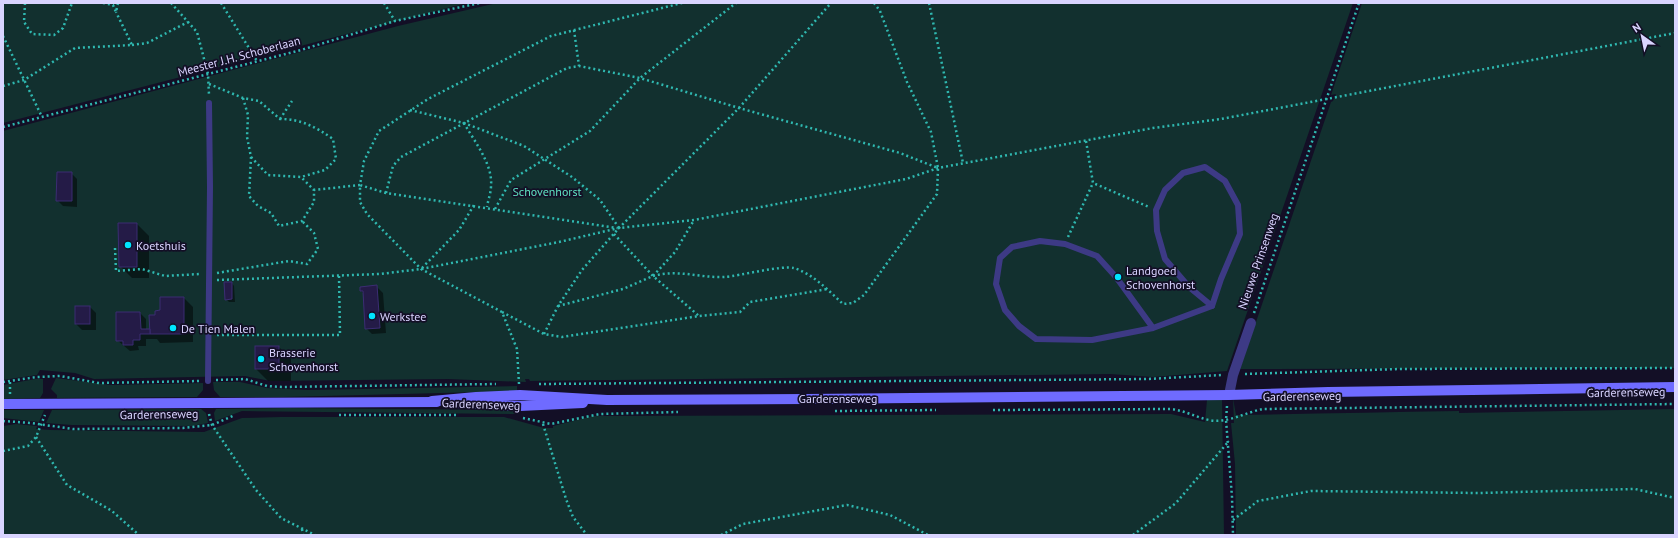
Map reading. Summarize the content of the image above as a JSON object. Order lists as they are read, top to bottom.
{
  "streets": {
    "main road": ["Garderenseweg"],
    "street": ["Nieuwe Prinsenweg"],
    "path": ["Meester J.H. Schoberlaan"]
  },
  "crossings": [
    ["Nieuwe Prinsenweg", "Garderenseweg"]
  ],
  "parks": ["Schovenhorst"],
  "places": [
    "Koetshuis",
    "Landgoed Schovenhorst",
    "Werkstee",
    "De Tien Malen",
    "Brasserie Schovenhorst"
  ],
  "north": "top left"
}
